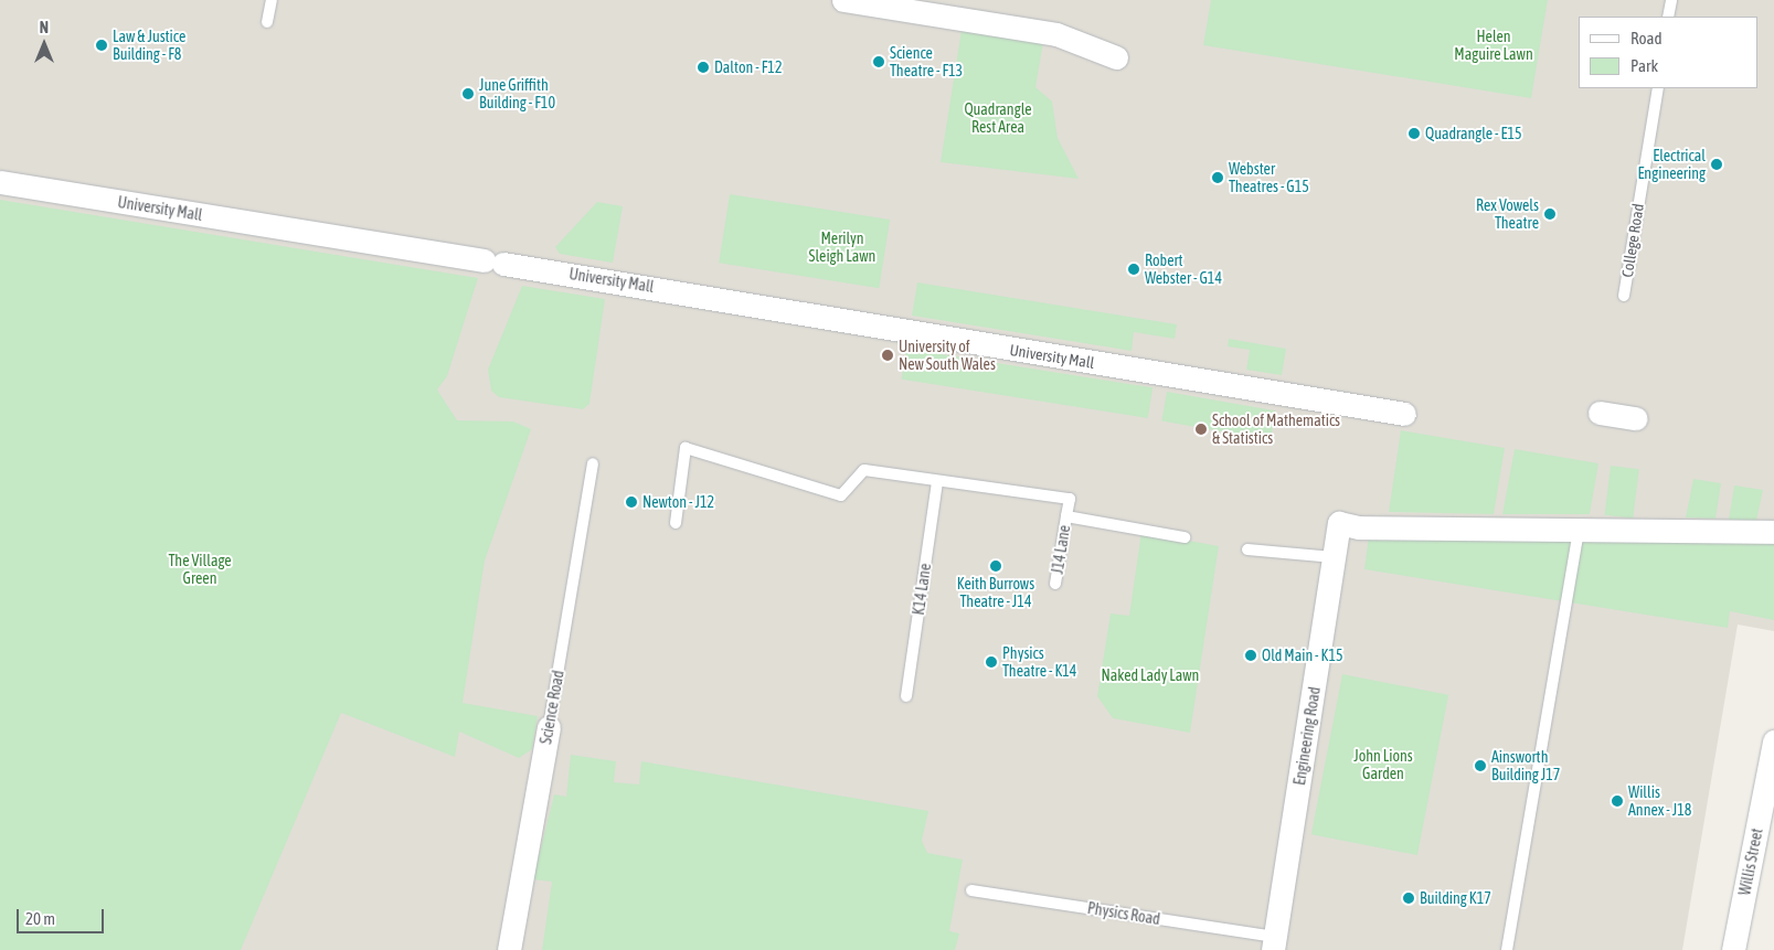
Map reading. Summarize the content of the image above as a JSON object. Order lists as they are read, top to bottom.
{
  "streets": {
    "street": [
      "University Mall",
      "Science Road",
      "Engineering Road",
      "Willis Street"
    ],
    "lane": [
      "College Road",
      "J14 Lane",
      "K14 Lane",
      "Physics Road"
    ]
  },
  "crossings": [
    ["Engineering Road", "Physics Road"]
  ],
  "parks": [
    "Helen Maguire Lawn",
    "Quadrangle Rest Area",
    "Merilyn Sleigh Lawn",
    "The Village Green",
    "Naked Lady Lawn",
    "John Lions Garden"
  ],
  "places": [
    "Law & Justice Building - F8",
    "Science Theatre - F13",
    "Dalton - F12",
    "June Griffith Building - F10",
    "Quadrangle - E15",
    "Electrical Engineering",
    "Webster Theatres - G15",
    "Rex Vowels Theatre",
    "Robert Webster - G14",
    "University of New South Wales",
    "School of Mathematics & Statistics",
    "Newton - J12",
    "Keith Burrows Theatre - J14",
    "Old Main - K15",
    "Physics Theatre - K14",
    "Ainsworth Building J17",
    "Willis Annex - J18",
    "Building K17"
  ],
  "legend": ["Road", "Park"],
  "scale_bar": "20 m",
  "north": "top"
}
